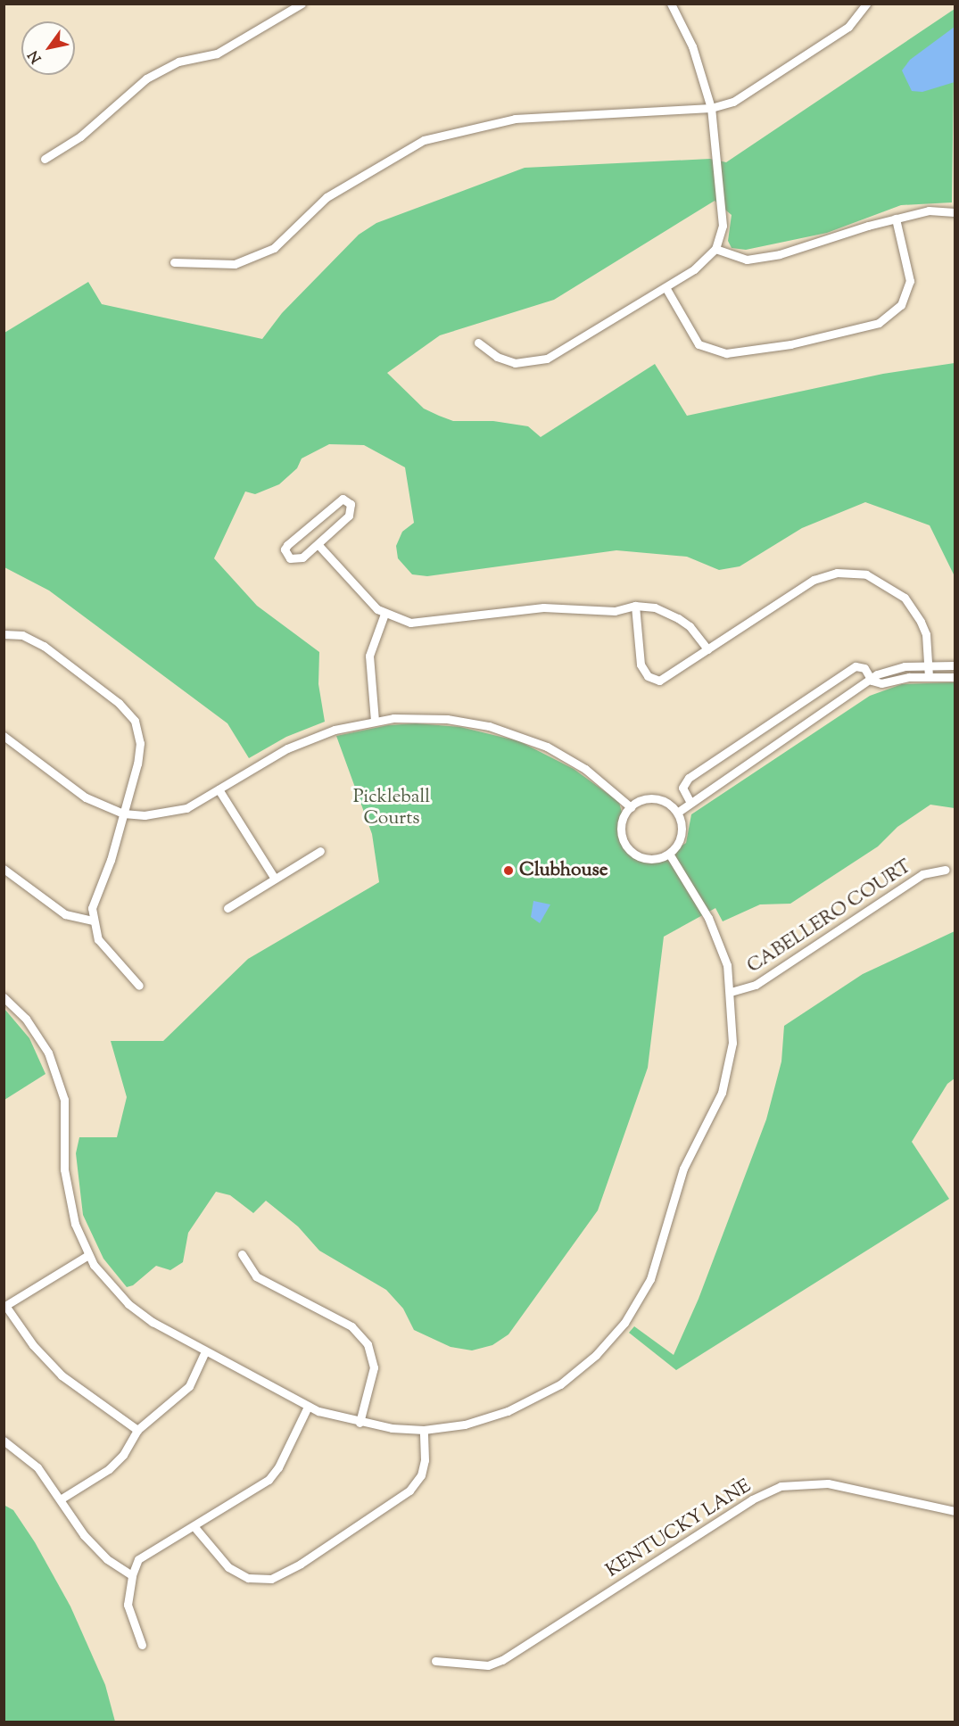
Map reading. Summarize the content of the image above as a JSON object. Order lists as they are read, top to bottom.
{
  "streets": {
    "street": ["CABELLERO COURT", "KENTUCKY LANE"]
  },
  "parks": ["Pickleball Courts"],
  "places": ["Clubhouse"],
  "north": "bottom left"
}
